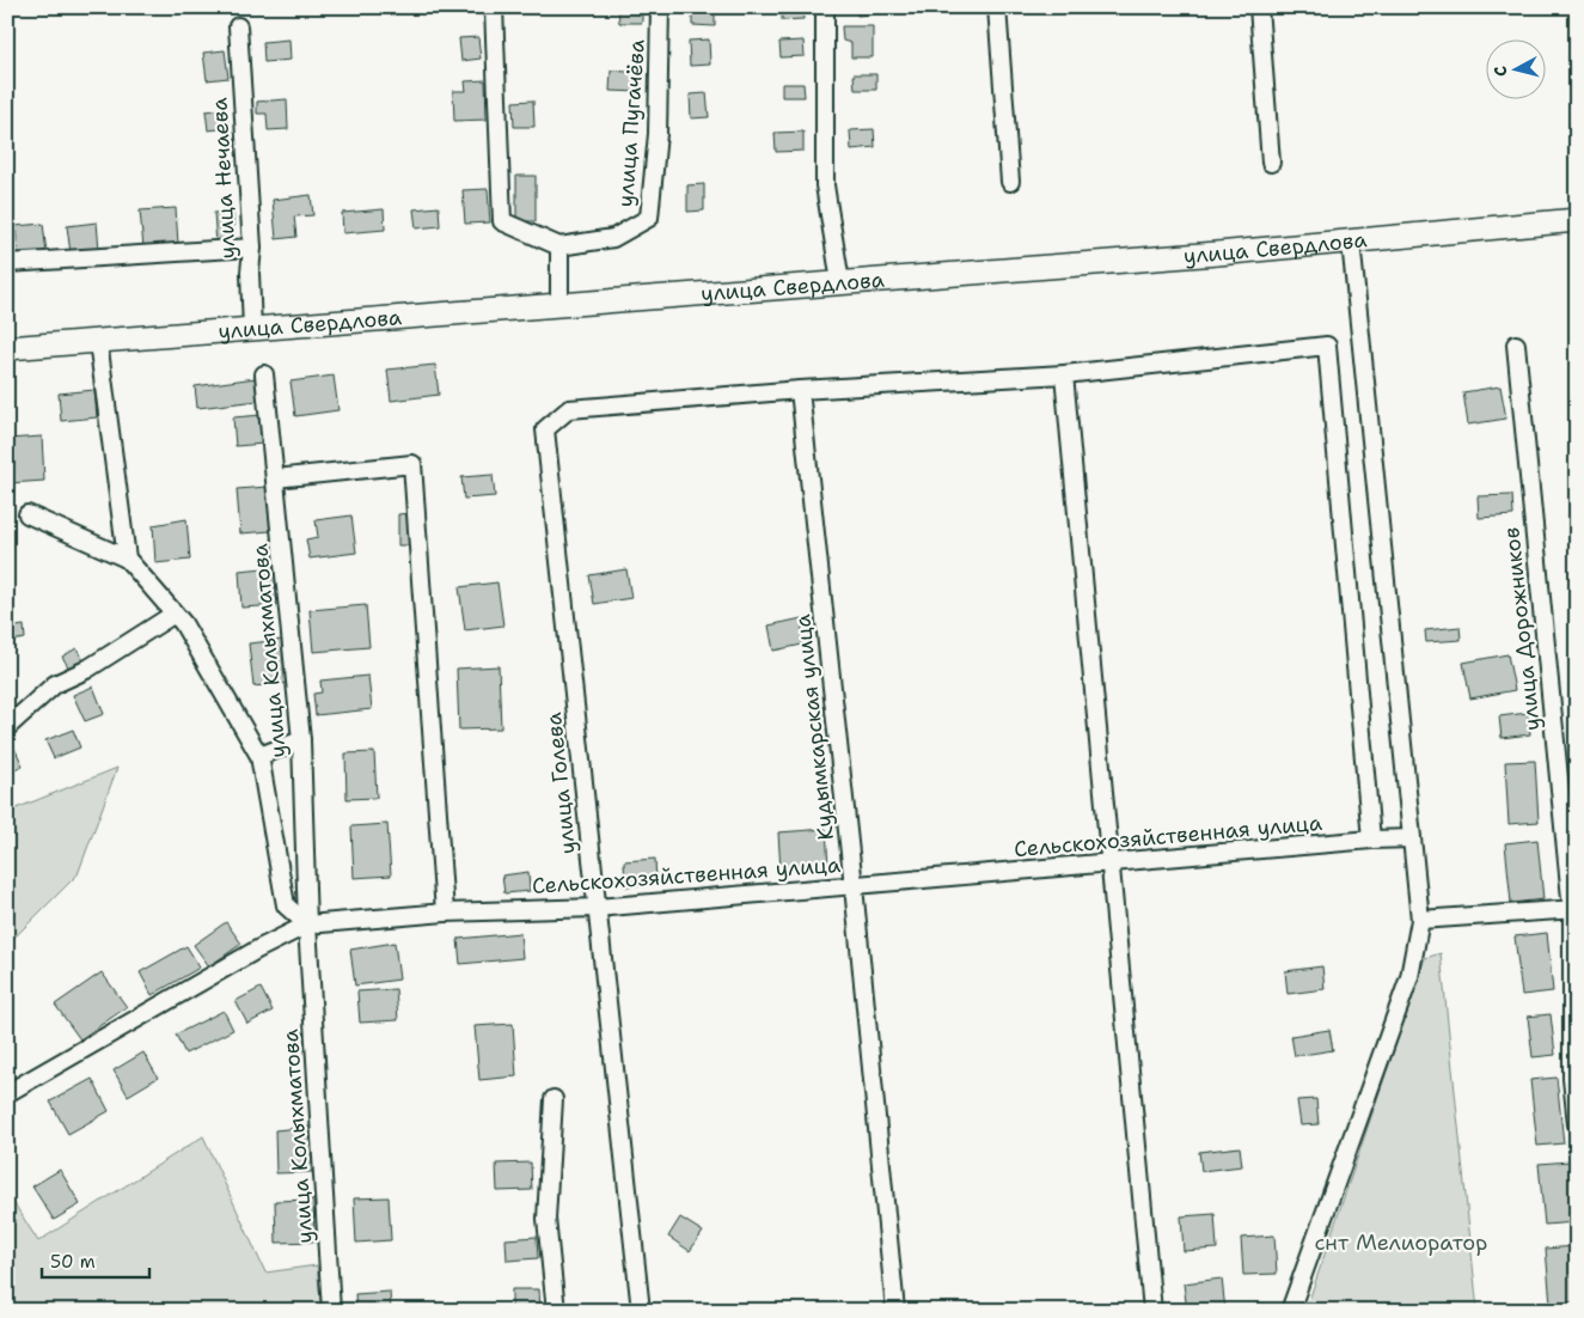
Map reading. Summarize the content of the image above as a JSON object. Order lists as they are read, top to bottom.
{
  "streets": {
    "main road": ["улица Свердлова"],
    "street": [
      "улица Пугачёва",
      "улица Нечаева",
      "улица Дорожников",
      "улица Колыхматова",
      "Кудымкарская улица",
      "улица Голева",
      "Сельскохозяйственная улица"
    ]
  },
  "crossings": [
    ["улица Нечаева", "улица Свердлова"],
    ["улица Колыхматова", "Сельскохозяйственная улица"],
    ["Кудымкарская улица", "улица Голева"],
    ["Кудымкарская улица", "Сельскохозяйственная улица"],
    ["улица Голева", "Сельскохозяйственная улица"]
  ],
  "parks": ["снт Мелиоратор"],
  "scale_bar": "50 m",
  "north": "left"
}
